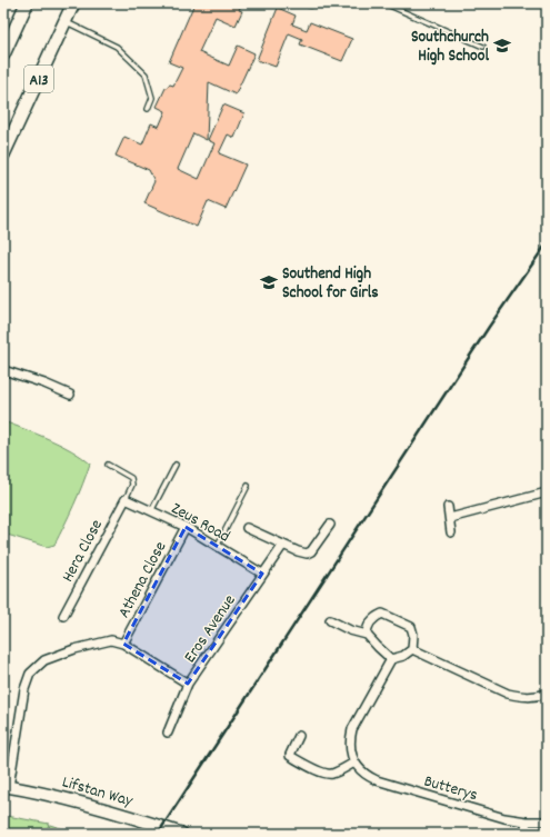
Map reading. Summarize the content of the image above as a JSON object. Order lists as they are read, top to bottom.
{
  "streets": {
    "main road": ["A13"],
    "street": [
      "Zeus Road",
      "Hera Close",
      "Athena Close",
      "Eros Avenue",
      "Butterys",
      "Lifstan Way"
    ]
  },
  "crossings": [
    ["Zeus Road", "Hera Close"],
    ["Zeus Road", "Athena Close"],
    ["Zeus Road", "Eros Avenue"]
  ],
  "places": {
    "school or university": ["Southchurch High School", "Southend High School for Girls"]
  }
}
